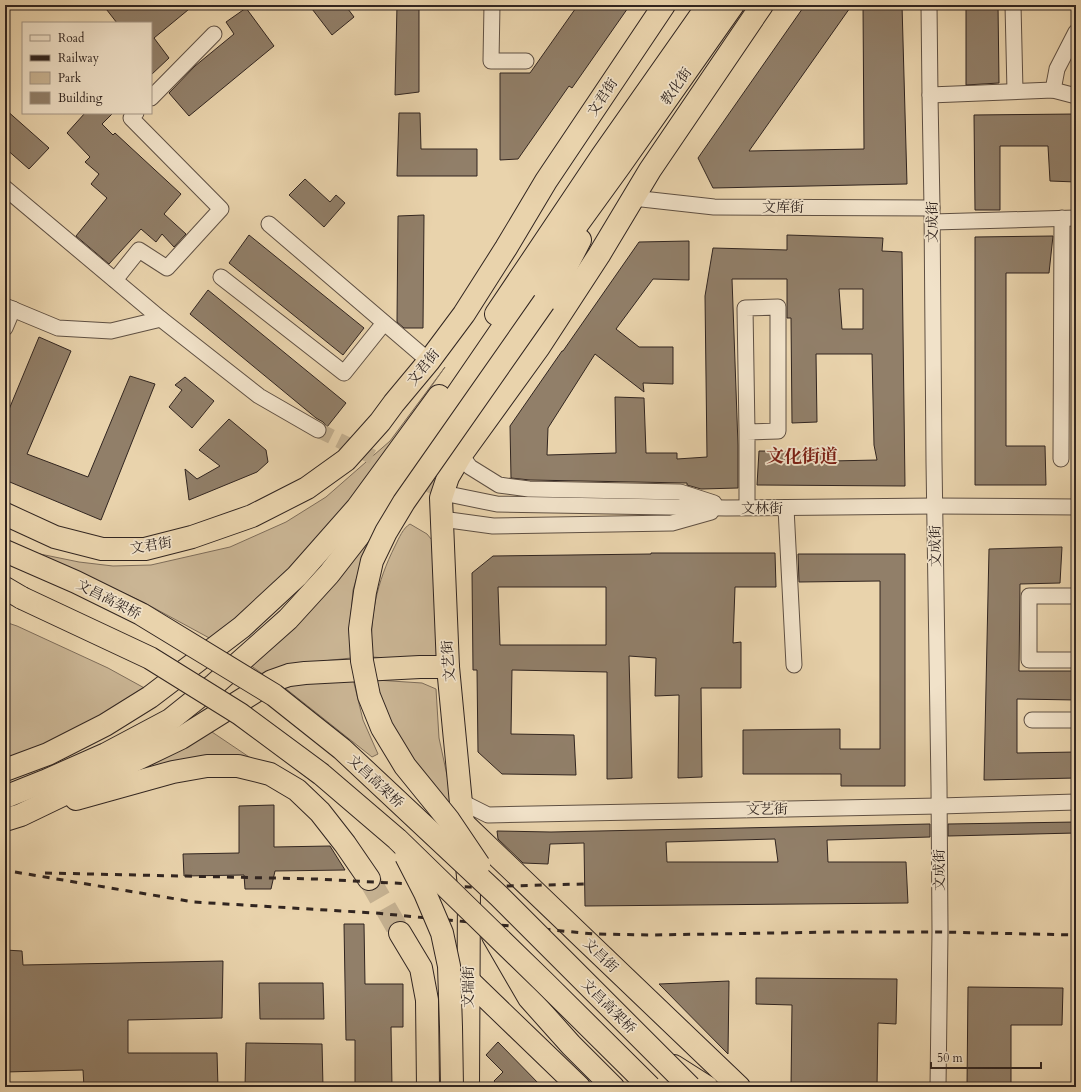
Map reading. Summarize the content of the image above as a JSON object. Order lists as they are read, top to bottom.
{
  "streets": {
    "highway": [
      "教化街",
      "文君街",
      "文昌高架桥",
      "文艺街",
      "文昌街",
      "文瑞街"
    ],
    "street": ["文库街", "文成街", "文林街"]
  },
  "crossings": [
    ["文库街", "文成街"],
    ["文成街", "文林街"],
    ["文成街", "文艺街"],
    ["文艺街", "文昌街"],
    ["文艺街", "文瑞街"]
  ],
  "districts": ["文化街道"],
  "legend": [
    "Road",
    "Railway",
    "Park",
    "Building"
  ],
  "scale_bar": "50 m"
}
